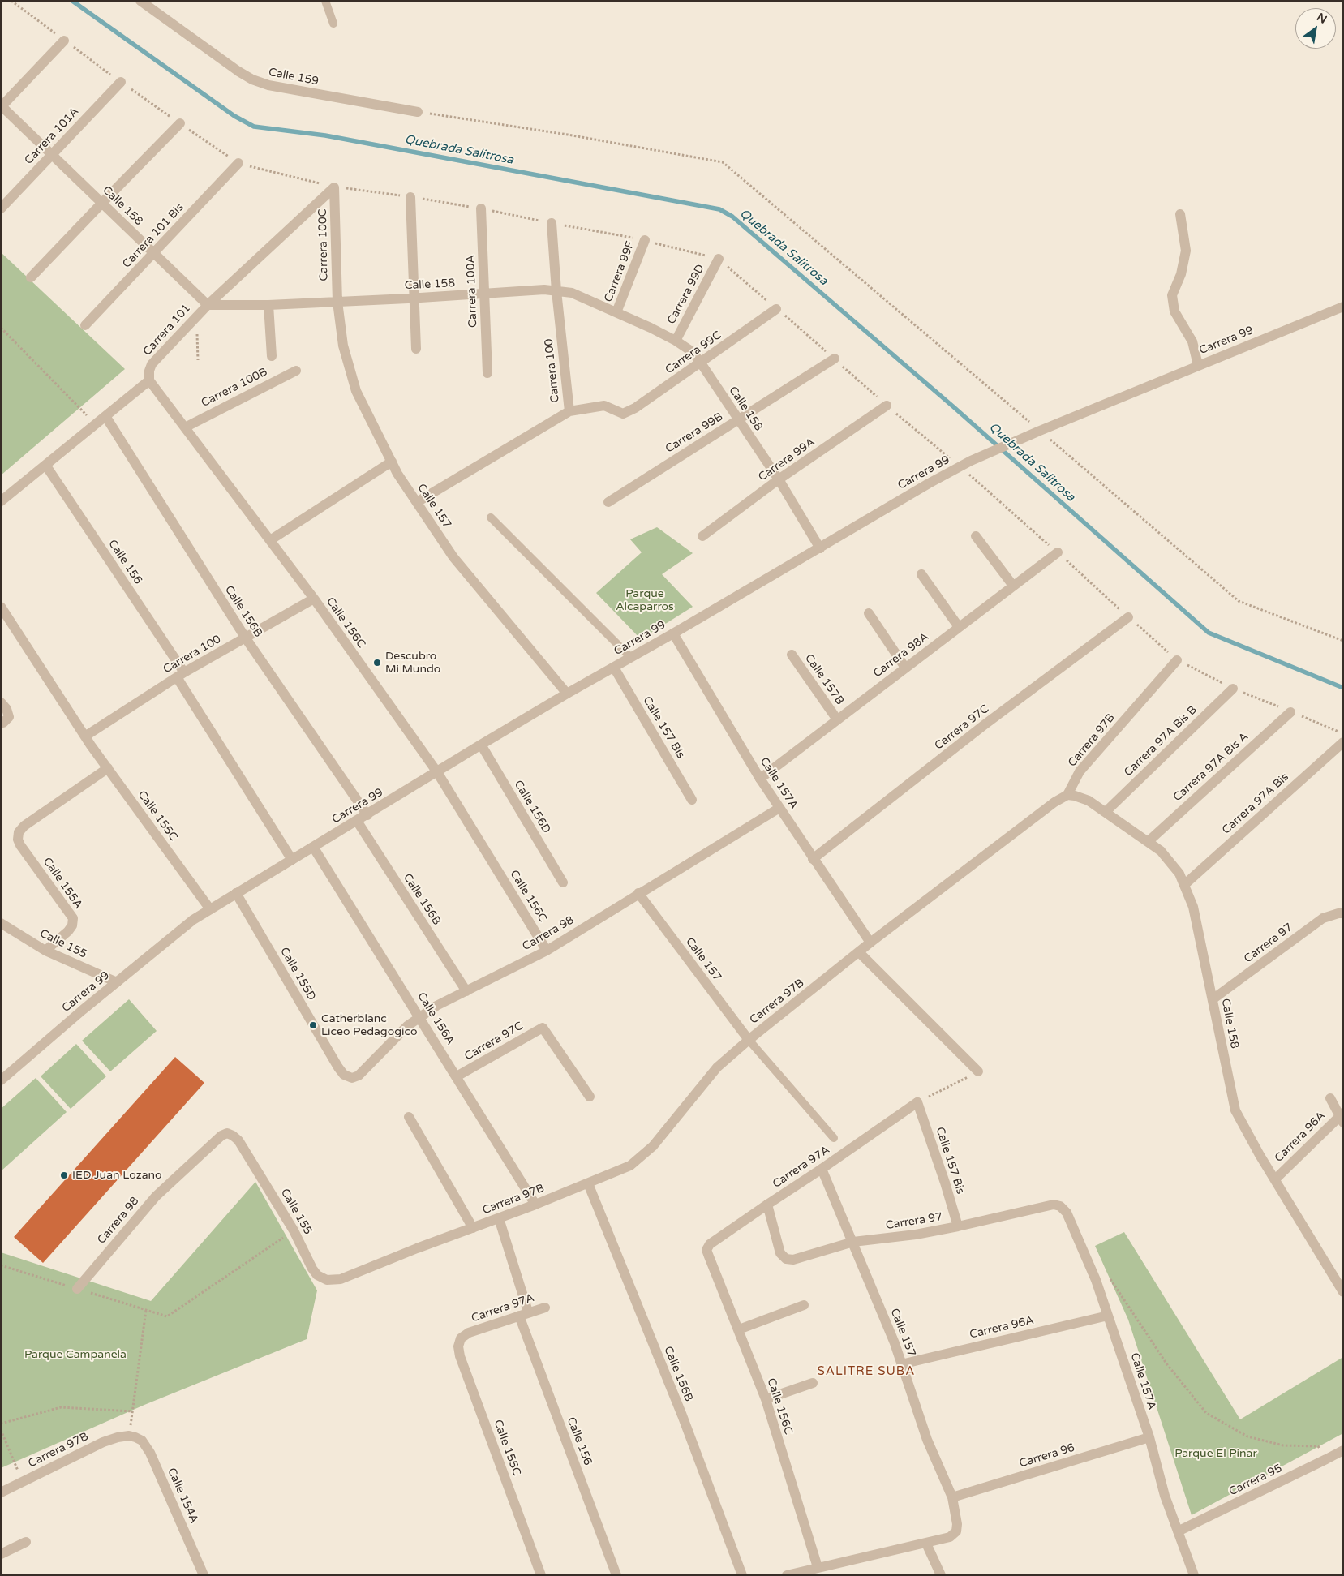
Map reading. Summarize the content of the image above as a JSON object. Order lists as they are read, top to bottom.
{
  "streets": {
    "street": [
      "Calle 159",
      "Carrera 101A",
      "Calle 158",
      "Carrera 101 Bis",
      "Carrera 100C",
      "Carrera 99F",
      "Carrera 100A",
      "Carrera 99D",
      "Carrera 101",
      "Carrera 99",
      "Carrera 99C",
      "Carrera 100",
      "Carrera 100B",
      "Carrera 99B",
      "Carrera 99A",
      "Calle 157",
      "Calle 156",
      "Calle 156B",
      "Calle 156C",
      "Carrera 98A",
      "Calle 157B",
      "Calle 157 Bis",
      "Carrera 97C",
      "Carrera 97B",
      "Carrera 97A Bis B",
      "Carrera 97A Bis A",
      "Calle 157A",
      "Carrera 97A Bis",
      "Calle 156D",
      "Calle 155C",
      "Calle 155A",
      "Carrera 98",
      "Carrera 97",
      "Calle 155",
      "Calle 155D",
      "Calle 156A",
      "Carrera 96A",
      "Carrera 97A",
      "Carrera 96",
      "Carrera 95",
      "Calle 154A"
    ]
  },
  "crossings": [
    ["Carrera 101A", "Calle 158"],
    ["Calle 158", "Carrera 101 Bis"],
    ["Calle 158", "Carrera 100C"],
    ["Calle 158", "Carrera 99F"],
    ["Calle 158", "Carrera 100A"],
    ["Calle 158", "Carrera 99D"],
    ["Calle 158", "Carrera 101"],
    ["Calle 158", "Carrera 99"],
    ["Calle 158", "Carrera 99C"],
    ["Calle 158", "Carrera 100"],
    ["Calle 158", "Carrera 99B"],
    ["Calle 158", "Carrera 99A"],
    ["Calle 158", "Calle 157"],
    ["Calle 158", "Carrera 97B"],
    ["Calle 158", "Carrera 97A Bis B"],
    ["Calle 158", "Carrera 97A Bis A"],
    ["Calle 158", "Carrera 97A Bis"],
    ["Calle 158", "Carrera 97"],
    ["Calle 158", "Carrera 96A"],
    ["Carrera 100C", "Carrera 101"],
    ["Carrera 100C", "Calle 157"],
    ["Carrera 101", "Calle 156C"],
    ["Carrera 99", "Calle 157"],
    ["Carrera 99", "Calle 156"],
    ["Carrera 99", "Calle 156B"],
    ["Carrera 99", "Calle 156C"],
    ["Carrera 99", "Calle 157 Bis"],
    ["Carrera 99", "Calle 157A"],
    ["Carrera 99", "Calle 156D"],
    ["Carrera 99", "Calle 155C"],
    ["Carrera 99", "Calle 155"],
    ["Carrera 99", "Calle 155D"],
    ["Carrera 99", "Calle 156A"],
    ["Carrera 99C", "Carrera 100"],
    ["Carrera 100", "Calle 157"],
    ["Carrera 100", "Calle 156"],
    ["Carrera 100", "Calle 156B"],
    ["Carrera 100", "Calle 156C"],
    ["Carrera 100", "Calle 155C"],
    ["Carrera 100B", "Calle 156C"],
    ["Calle 157", "Carrera 97B"],
    ["Calle 157", "Carrera 98"],
    ["Calle 157", "Carrera 97"],
    ["Calle 157", "Carrera 96A"],
    ["Calle 157", "Carrera 97A"],
    ["Calle 157", "Carrera 96"],
    ["Calle 156", "Carrera 97B"],
    ["Calle 156", "Carrera 97A"],
    ["Calle 156B", "Carrera 97B"],
    ["Calle 156B", "Carrera 98"],
    ["Calle 156C", "Carrera 98"],
    ["Calle 156C", "Carrera 97A"],
    ["Carrera 98A", "Calle 157B"],
    ["Carrera 98A", "Calle 157A"],
    ["Calle 157 Bis", "Carrera 97"],
    ["Calle 157 Bis", "Carrera 97A"],
    ["Carrera 97C", "Calle 157A"],
    ["Carrera 97C", "Calle 156A"],
    ["Carrera 97B", "Calle 157A"],
    ["Carrera 97B", "Calle 155"],
    ["Carrera 97B", "Calle 156A"],
    ["Carrera 97B", "Calle 154A"],
    ["Calle 157A", "Carrera 98"],
    ["Calle 157A", "Carrera 97"],
    ["Calle 157A", "Carrera 96A"],
    ["Calle 157A", "Carrera 96"],
    ["Calle 157A", "Carrera 95"],
    ["Calle 155C", "Calle 155A"],
    ["Calle 155C", "Carrera 97A"],
    ["Calle 155A", "Calle 155"],
    ["Carrera 98", "Calle 155"],
    ["Carrera 98", "Calle 155D"],
    ["Carrera 98", "Calle 156A"],
    ["Carrera 97", "Carrera 97A"]
  ],
  "districts": ["SALITRE SUBA"],
  "water": ["Quebrada Salitrosa"],
  "parks": ["Parque Alcaparros", "Parque Campanela", "Parque El Pinar"],
  "places": ["Descubro Mi Mundo", "Catherblanc Liceo Pedagogico", "IED Juan Lozano"],
  "north": "top right"
}
